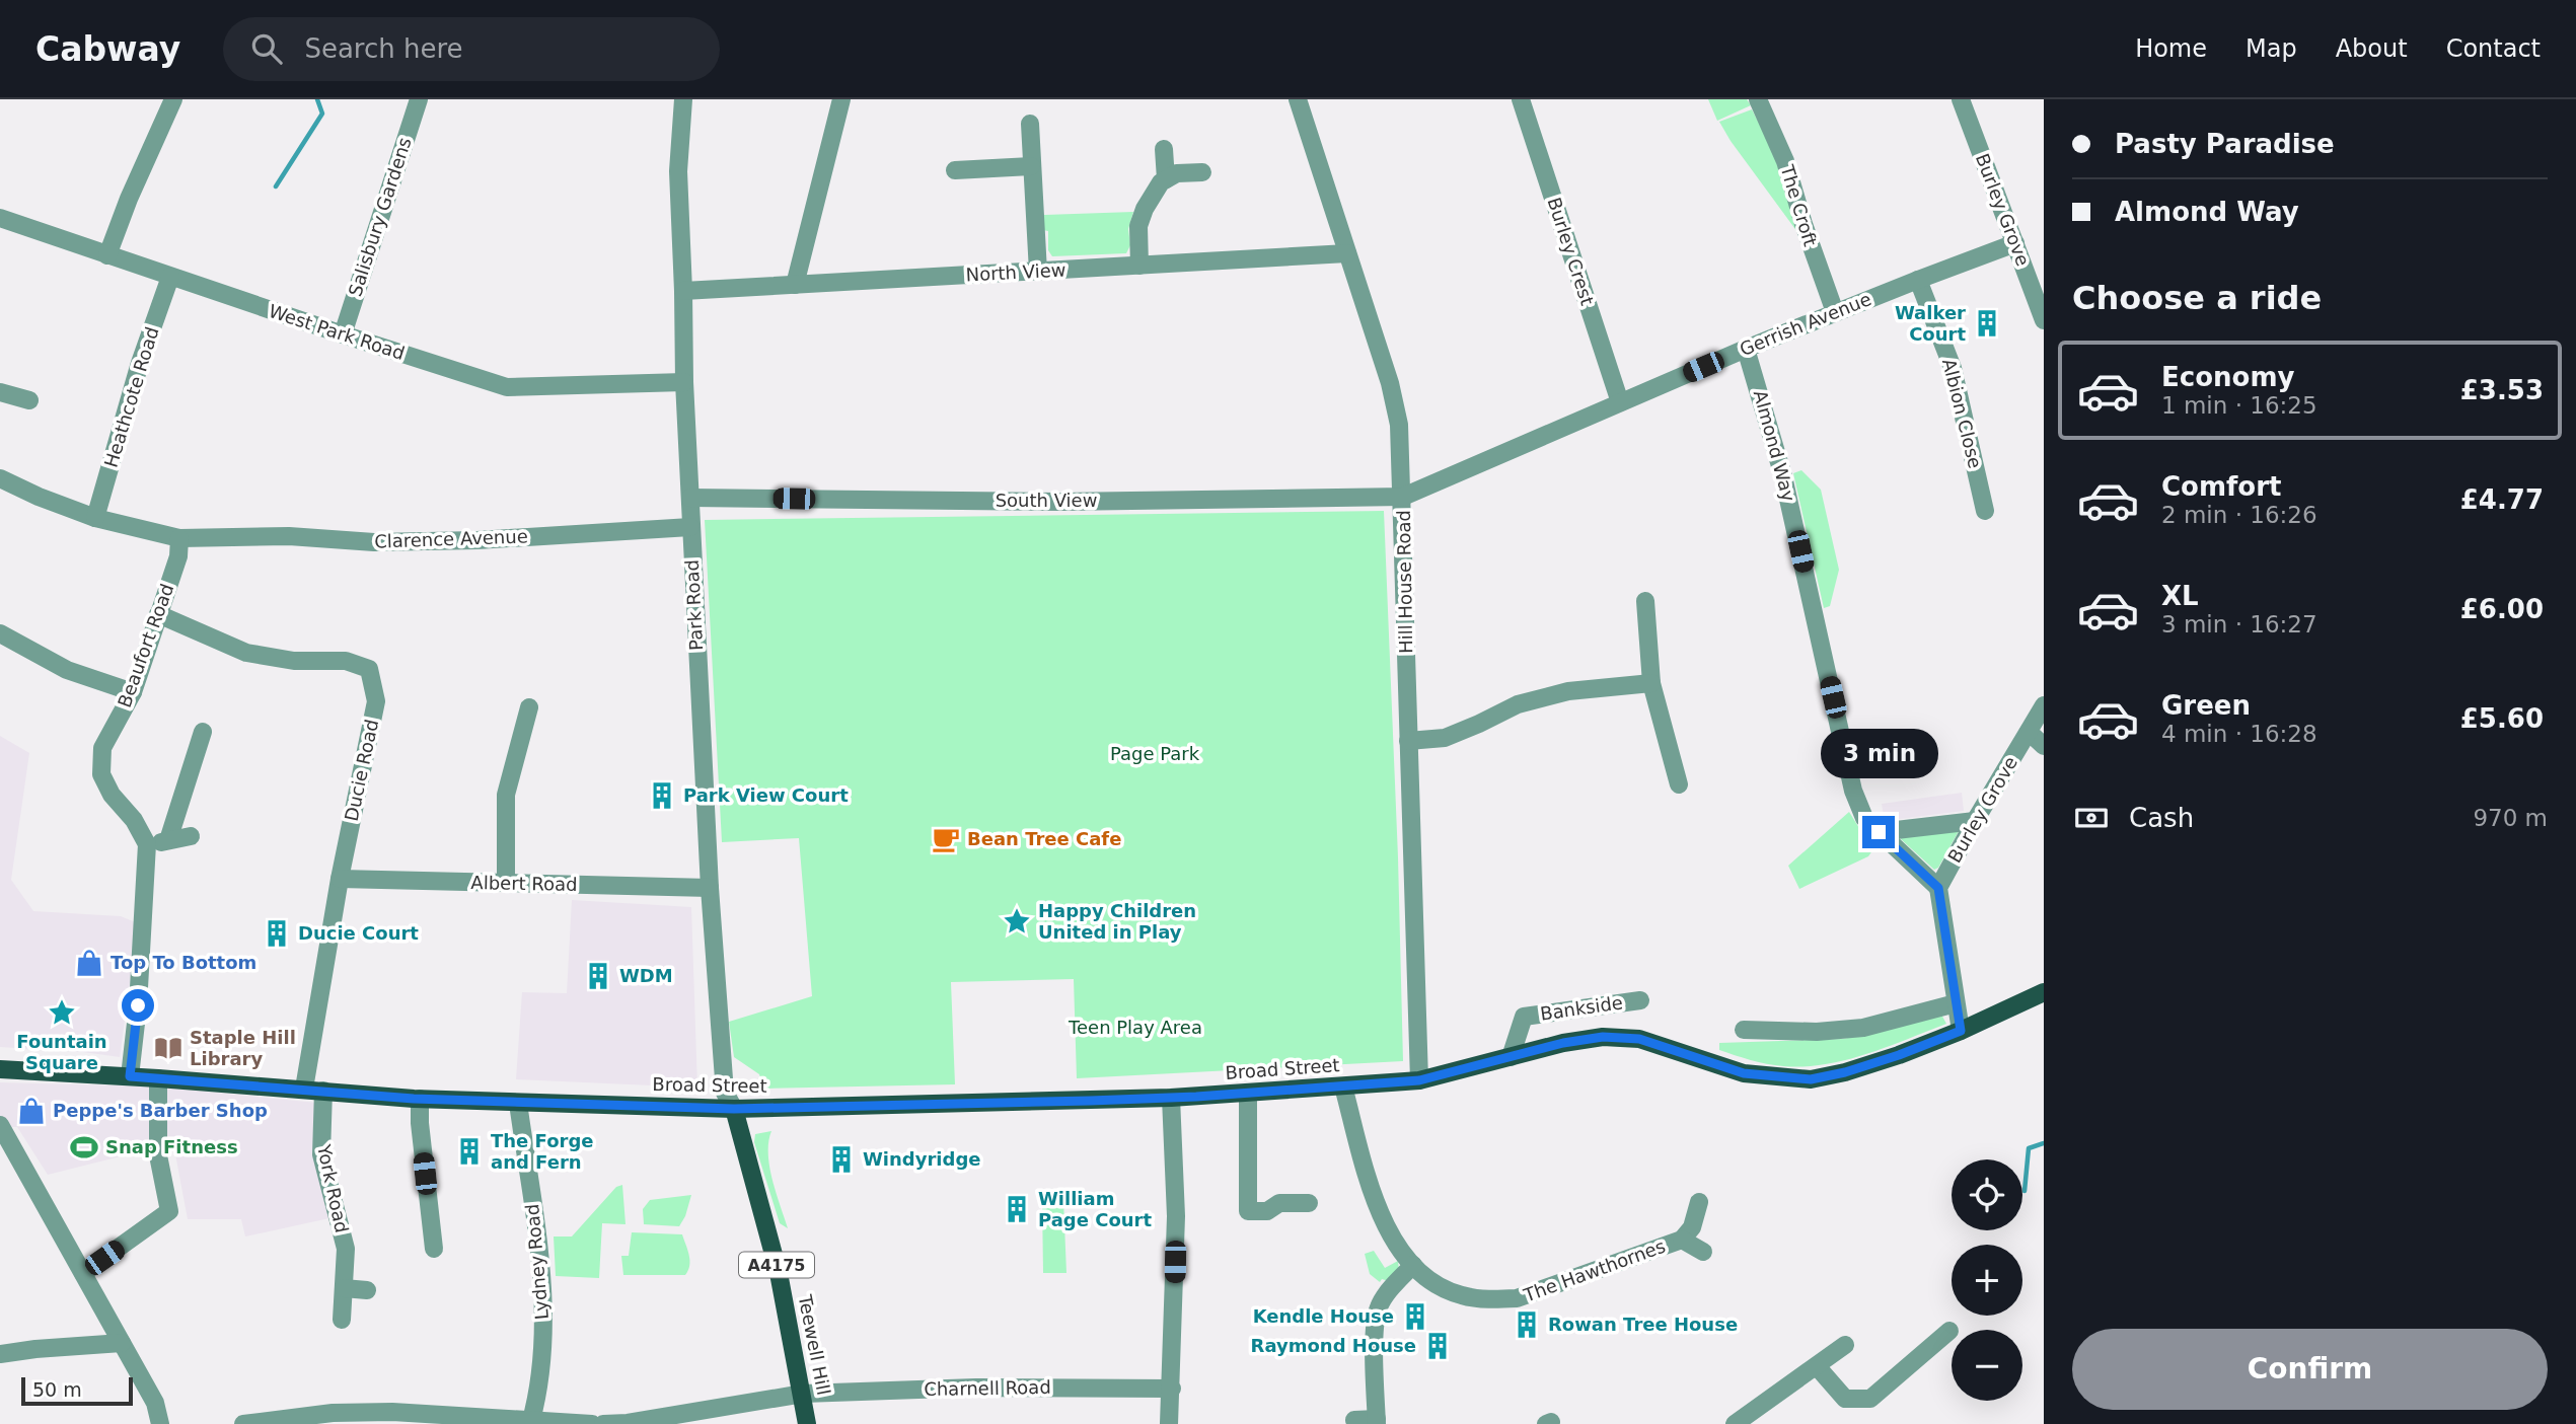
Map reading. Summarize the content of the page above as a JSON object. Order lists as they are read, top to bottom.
{
  "streets": {
    "main road": ["Broad Street", "A4175", "Teewell Hill"],
    "street": [
      "The Croft",
      "Burley Grove",
      "Salisbury Gardens",
      "Burley Crest",
      "North View",
      "Gerrish Avenue",
      "West Park Road",
      "Heathcote Road",
      "Albion Close",
      "Almond Way",
      "South View",
      "Clarence Avenue",
      "Hill House Road",
      "Park Road",
      "Beaufort Road",
      "Ducie Road",
      "Albert Road",
      "Bankside",
      "York Road",
      "Lydney Road",
      "The Hawthornes",
      "Charnell Road"
    ]
  },
  "crossings": [
    ["The Croft", "Gerrish Avenue"],
    ["Burley Grove", "Gerrish Avenue"],
    ["Burley Grove", "Almond Way"],
    ["Salisbury Gardens", "West Park Road"],
    ["Burley Crest", "Gerrish Avenue"],
    ["North View", "Hill House Road"],
    ["North View", "Park Road"],
    ["Gerrish Avenue", "Albion Close"],
    ["Gerrish Avenue", "Almond Way"],
    ["Gerrish Avenue", "South View"],
    ["Gerrish Avenue", "Hill House Road"],
    ["West Park Road", "Heathcote Road"],
    ["West Park Road", "Park Road"],
    ["Heathcote Road", "Clarence Avenue"],
    ["South View", "Hill House Road"],
    ["South View", "Park Road"],
    ["Clarence Avenue", "Park Road"],
    ["Clarence Avenue", "Beaufort Road"],
    ["Hill House Road", "Broad Street"],
    ["Park Road", "Albert Road"],
    ["Park Road", "Broad Street"],
    ["Park Road", "Teewell Hill"],
    ["Beaufort Road", "Ducie Road"],
    ["Ducie Road", "Albert Road"],
    ["Ducie Road", "Broad Street"],
    ["Bankside", "Broad Street"],
    ["Broad Street", "York Road"],
    ["Broad Street", "Lydney Road"],
    ["Broad Street", "The Hawthornes"],
    ["Broad Street", "Teewell Hill"],
    ["Teewell Hill", "Charnell Road"]
  ],
  "parks": ["Page Park", "Teen Play Area"],
  "places": {
    "building": [
      "Walker Court",
      "Park View Court",
      "Ducie Court",
      "WDM",
      "The Forge and Fern",
      "Windyridge",
      "William Page Court",
      "Kendle House",
      "Rowan Tree House",
      "Raymond House"
    ],
    "cafe": ["Bean Tree Cafe"],
    "place": ["Happy Children United in Play", "Fountain Square"],
    "shop": ["Top To Bottom", "Peppe's Barber Shop"],
    "library": ["Staple Hill Library"],
    "sports": ["Snap Fitness"]
  },
  "scale_bar": "50 m",
  "page": {
    "header": "Cabway",
    "search": "Search here",
    "nav": [
      "Home",
      "Map",
      "About",
      "Contact"
    ],
    "banner": ["Pasty Paradise", "Almond Way"],
    "heading": "Choose a ride",
    "list": [
      {
        "name": "Economy",
        "note": "1 min · 16:25",
        "value": "£3.53"
      },
      {
        "name": "Comfort",
        "note": "2 min · 16:26",
        "value": "£4.77"
      },
      {
        "name": "XL",
        "note": "3 min · 16:27",
        "value": "£6.00"
      },
      {
        "name": "Green",
        "note": "4 min · 16:28",
        "value": "£5.60"
      }
    ],
    "bubble": "3 min",
    "pay": ["Cash", "970 m"],
    "map_buttons": ["+", "−"],
    "buttons": "Confirm",
    "scale": "50 m"
  }
}
